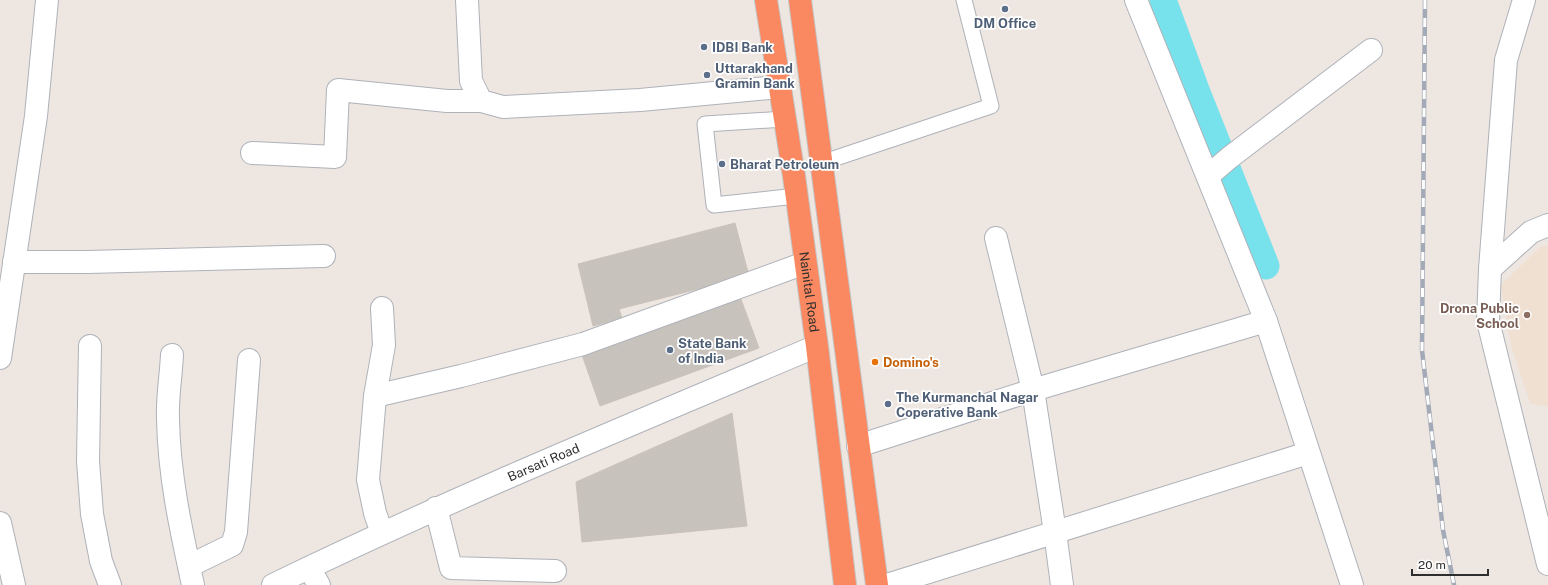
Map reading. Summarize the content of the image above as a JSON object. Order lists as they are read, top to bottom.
{
  "streets": {
    "highway": ["Nainital Road"],
    "street": ["Barsati Road"]
  },
  "crossings": [
    ["Nainital Road", "Barsati Road"]
  ],
  "places": [
    "DM Office",
    "IDBI Bank",
    "Uttarakhand Gramin Bank",
    "Bharat Petroleum",
    "Drona Public School",
    "State Bank of India",
    "Domino's",
    "The Kurmanchal Nagar Coperative Bank"
  ],
  "scale_bar": "20 m"
}
